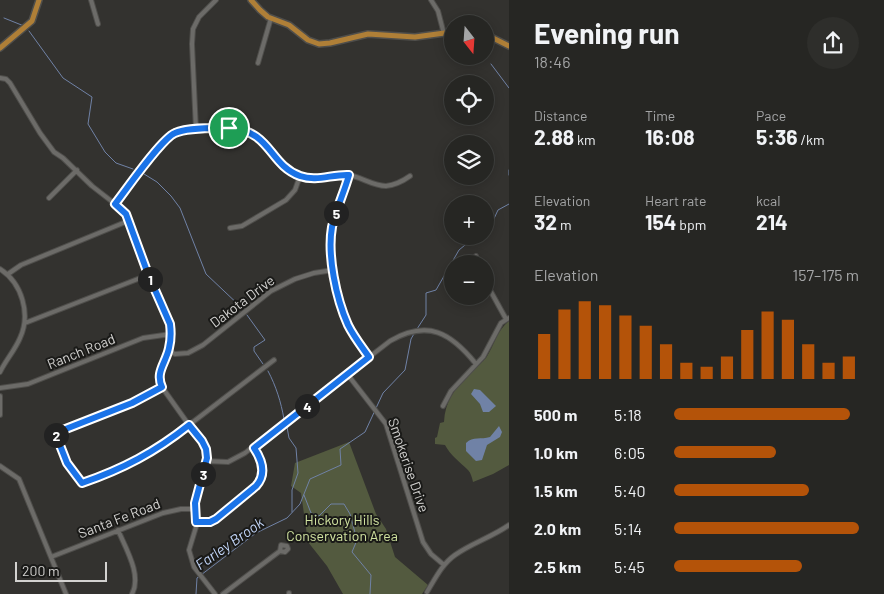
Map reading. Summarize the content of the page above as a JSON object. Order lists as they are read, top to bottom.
{
  "streets": {
    "street": [
      "Dakota Drive",
      "Ranch Road",
      "Smokerise Drive",
      "Santa Fe Road"
    ]
  },
  "water": ["Farley Brook"],
  "parks": ["Hickory Hills Conservation Area"],
  "scale_bar": "200 m",
  "north": "bottom",
  "page": {
    "heading": ["Evening run", "18:46"],
    "map_buttons": ["+", "−"],
    "stats": [
      ["Distance", "2.88 km"],
      ["Time", "16:08"],
      ["Pace", "5:36 /km"],
      ["Elevation", "32 m"],
      ["Heart rate", "154 bpm"],
      ["kcal", "214"]
    ],
    "pins": [
      "5",
      "1",
      "4",
      "2",
      "3"
    ],
    "chart": ["Elevation", "157–175 m"],
    "list": [
      {
        "name": "500 m",
        "note": "5:18"
      },
      {
        "name": "1.0 km",
        "note": "6:05"
      },
      {
        "name": "1.5 km",
        "note": "5:40"
      },
      {
        "name": "2.0 km",
        "note": "5:14"
      },
      {
        "name": "2.5 km",
        "note": "5:45"
      }
    ],
    "scale": "200 m"
  }
}
